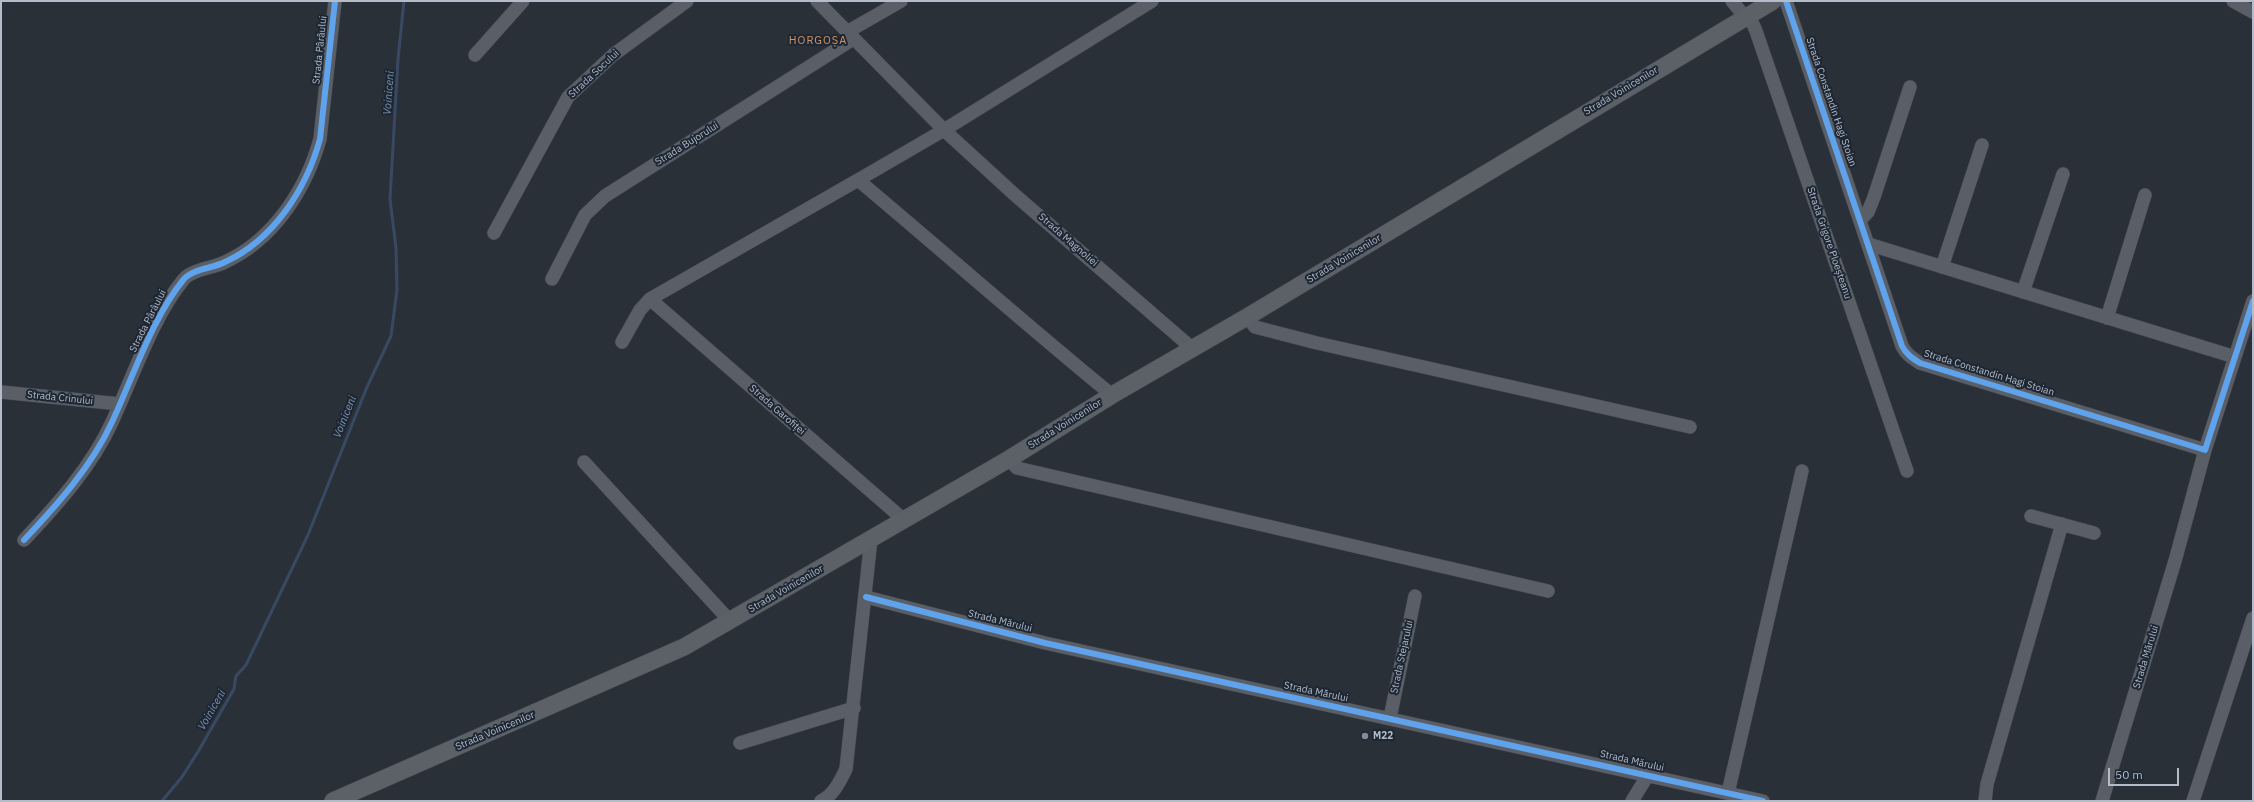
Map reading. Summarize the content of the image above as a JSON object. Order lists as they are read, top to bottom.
{
  "streets": {
    "main road": ["Strada Voinicenilor"],
    "street": [
      "Strada Pârâului",
      "Strada Socului",
      "Strada Constandin Hagi Stoian",
      "Strada Bujorului",
      "Strada Magnoliei",
      "Strada Grigore Ploeșteanu",
      "Strada Crinului",
      "Strada Garofiței",
      "Strada Mărului",
      "Strada Stejarului"
    ]
  },
  "crossings": [
    ["Strada Pârâului", "Strada Crinului"],
    ["Strada Voinicenilor", "Strada Magnoliei"],
    ["Strada Voinicenilor", "Strada Grigore Ploeșteanu"],
    ["Strada Voinicenilor", "Strada Garofiței"],
    ["Strada Constandin Hagi Stoian", "Strada Mărului"],
    ["Strada Bujorului", "Strada Magnoliei"],
    ["Strada Mărului", "Strada Stejarului"]
  ],
  "districts": ["HORGOȘA"],
  "water": ["Voiniceni"],
  "places": ["M22"],
  "scale_bar": "50 m"
}
